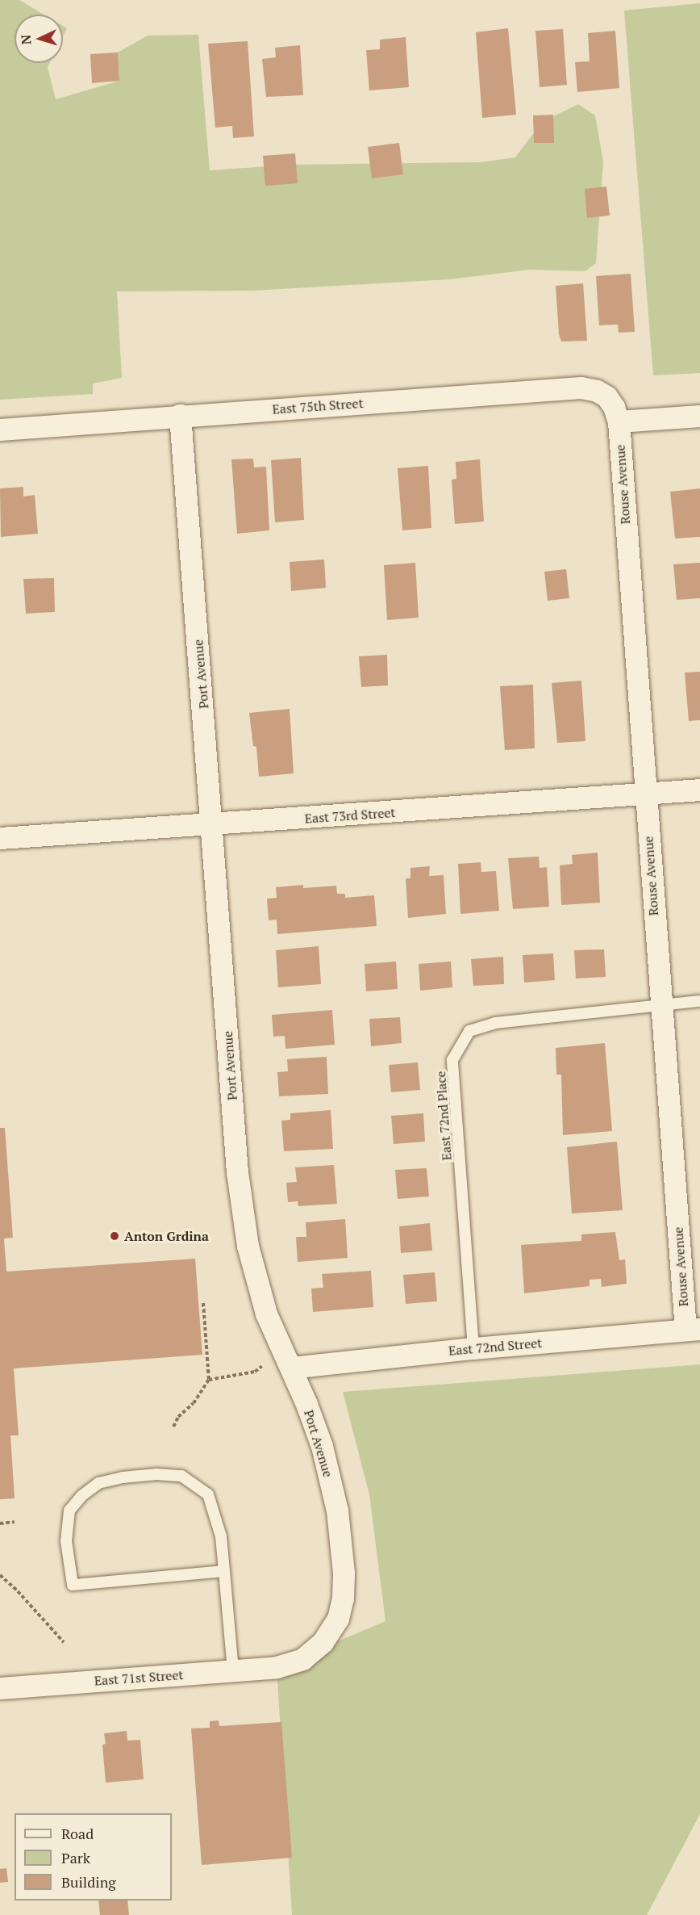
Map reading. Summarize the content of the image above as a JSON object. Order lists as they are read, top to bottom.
{
  "streets": {
    "street": [
      "East 75th Street",
      "Rouse Avenue",
      "Port Avenue",
      "East 73rd Street",
      "East 72nd Street",
      "East 71st Street"
    ],
    "lane": ["East 72nd Place"]
  },
  "crossings": [
    ["East 75th Street", "Rouse Avenue"],
    ["East 75th Street", "Port Avenue"],
    ["Rouse Avenue", "East 73rd Street"],
    ["Rouse Avenue", "East 72nd Place"],
    ["Rouse Avenue", "East 72nd Street"],
    ["Port Avenue", "East 73rd Street"],
    ["Port Avenue", "East 72nd Street"],
    ["Port Avenue", "East 71st Street"],
    ["East 72nd Place", "East 72nd Street"]
  ],
  "places": ["Anton Grdina"],
  "legend": ["Road", "Park", "Building"],
  "north": "left"
}
